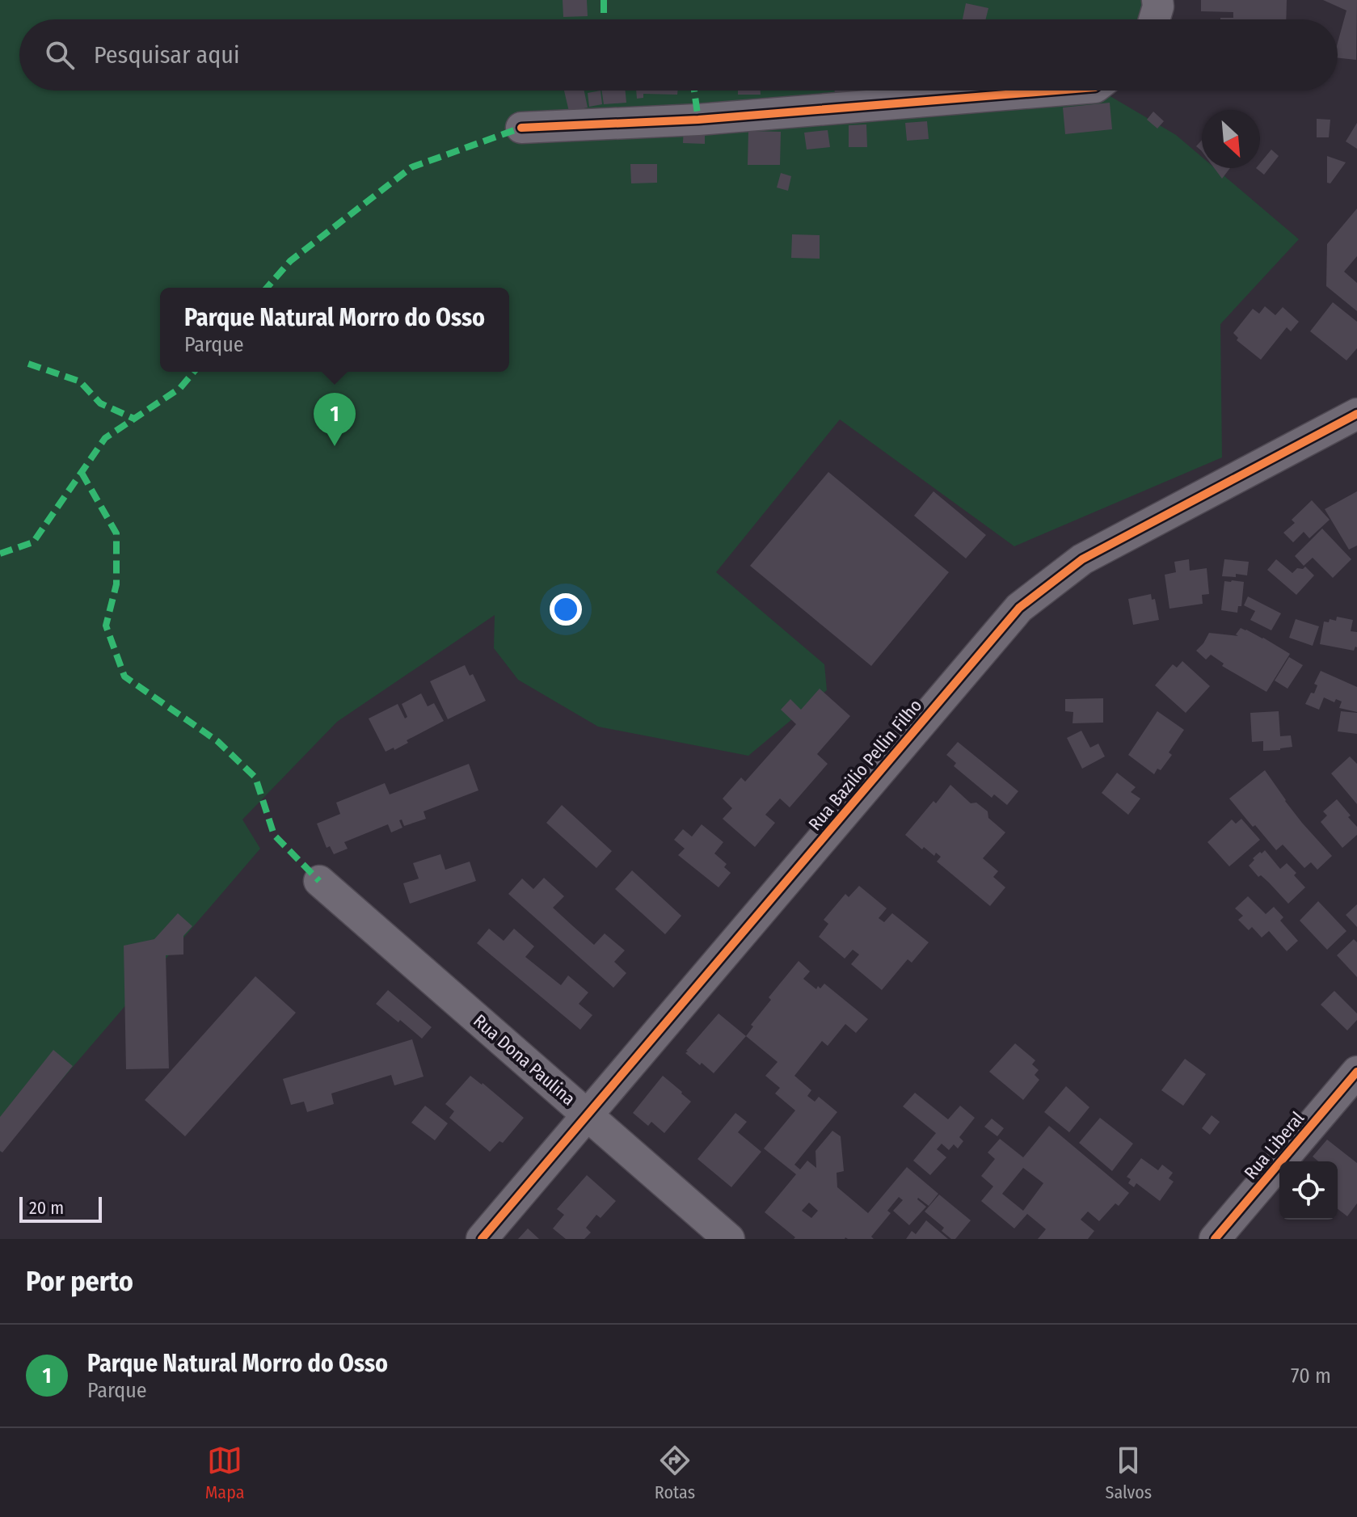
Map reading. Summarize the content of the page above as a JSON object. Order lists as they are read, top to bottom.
{
  "streets": {
    "street": ["Rua Bazilio Pellin Filho", "Rua Dona Paulina", "Rua Liberal"]
  },
  "crossings": [
    ["Rua Bazilio Pellin Filho", "Rua Dona Paulina"]
  ],
  "scale_bar": "20 m",
  "north": "bottom right",
  "page": {
    "search": "Pesquisar aqui",
    "popup": ["Parque Natural Morro do Osso", "Parque"],
    "pins": "1",
    "scale": "20 m",
    "heading": "Por perto",
    "list": [
      {
        "mark": "1",
        "name": "Parque Natural Morro do Osso",
        "note": "Parque",
        "value": "70 m"
      }
    ],
    "nav": ["Mapa", "Rotas", "Salvos"]
  }
}
